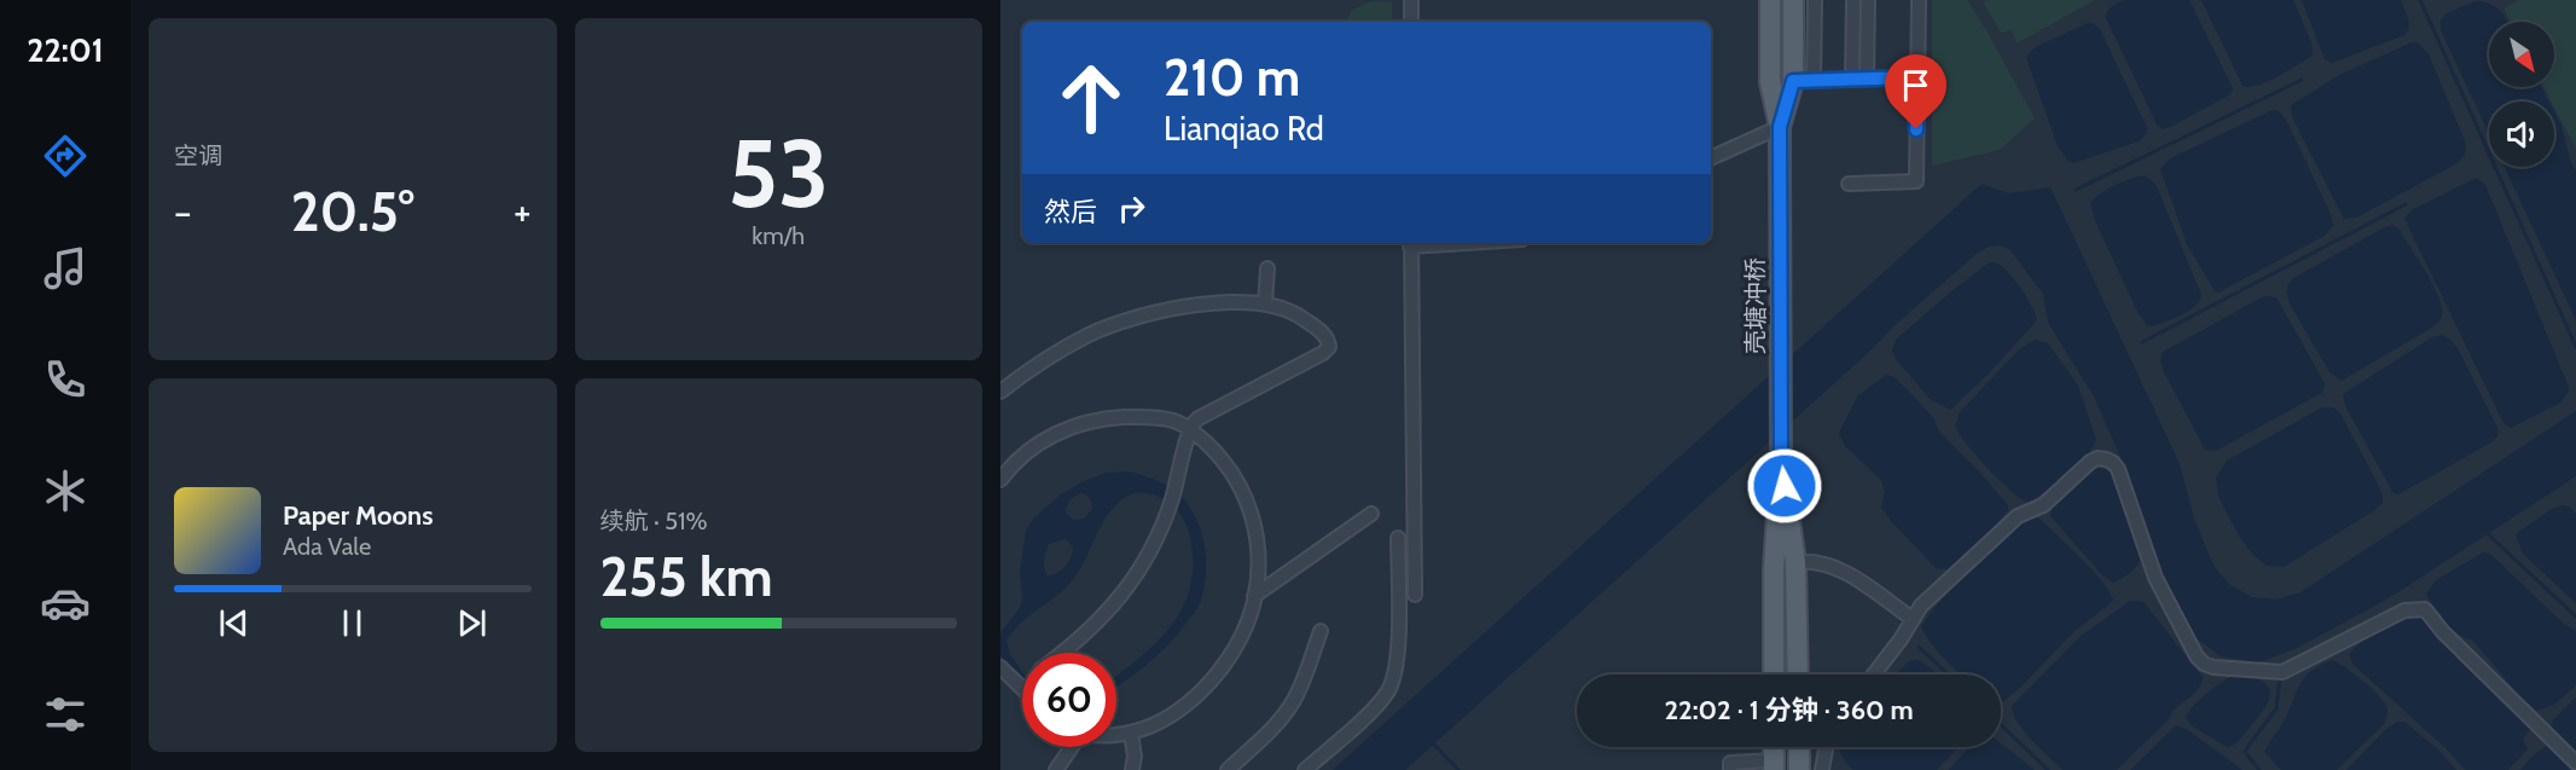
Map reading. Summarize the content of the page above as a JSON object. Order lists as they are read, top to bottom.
{
  "streets": {
    "main road": ["壳塘冲桥"]
  },
  "north": "bottom right",
  "page": {
    "tabs": "22:01",
    "tile": [
      "空调",
      ["53", "km/h"],
      ["续航 · 51%", "255 km"]
    ],
    "turn": ["210 m", "Lianqiao Rd"],
    "then": "然后",
    "heat": ["−", "20.5°", "+"],
    "song": ["Paper Moons", "Ada Vale"],
    "limit": "60",
    "trip": "22:02 · 1 分钟 · 360 m"
  }
}
